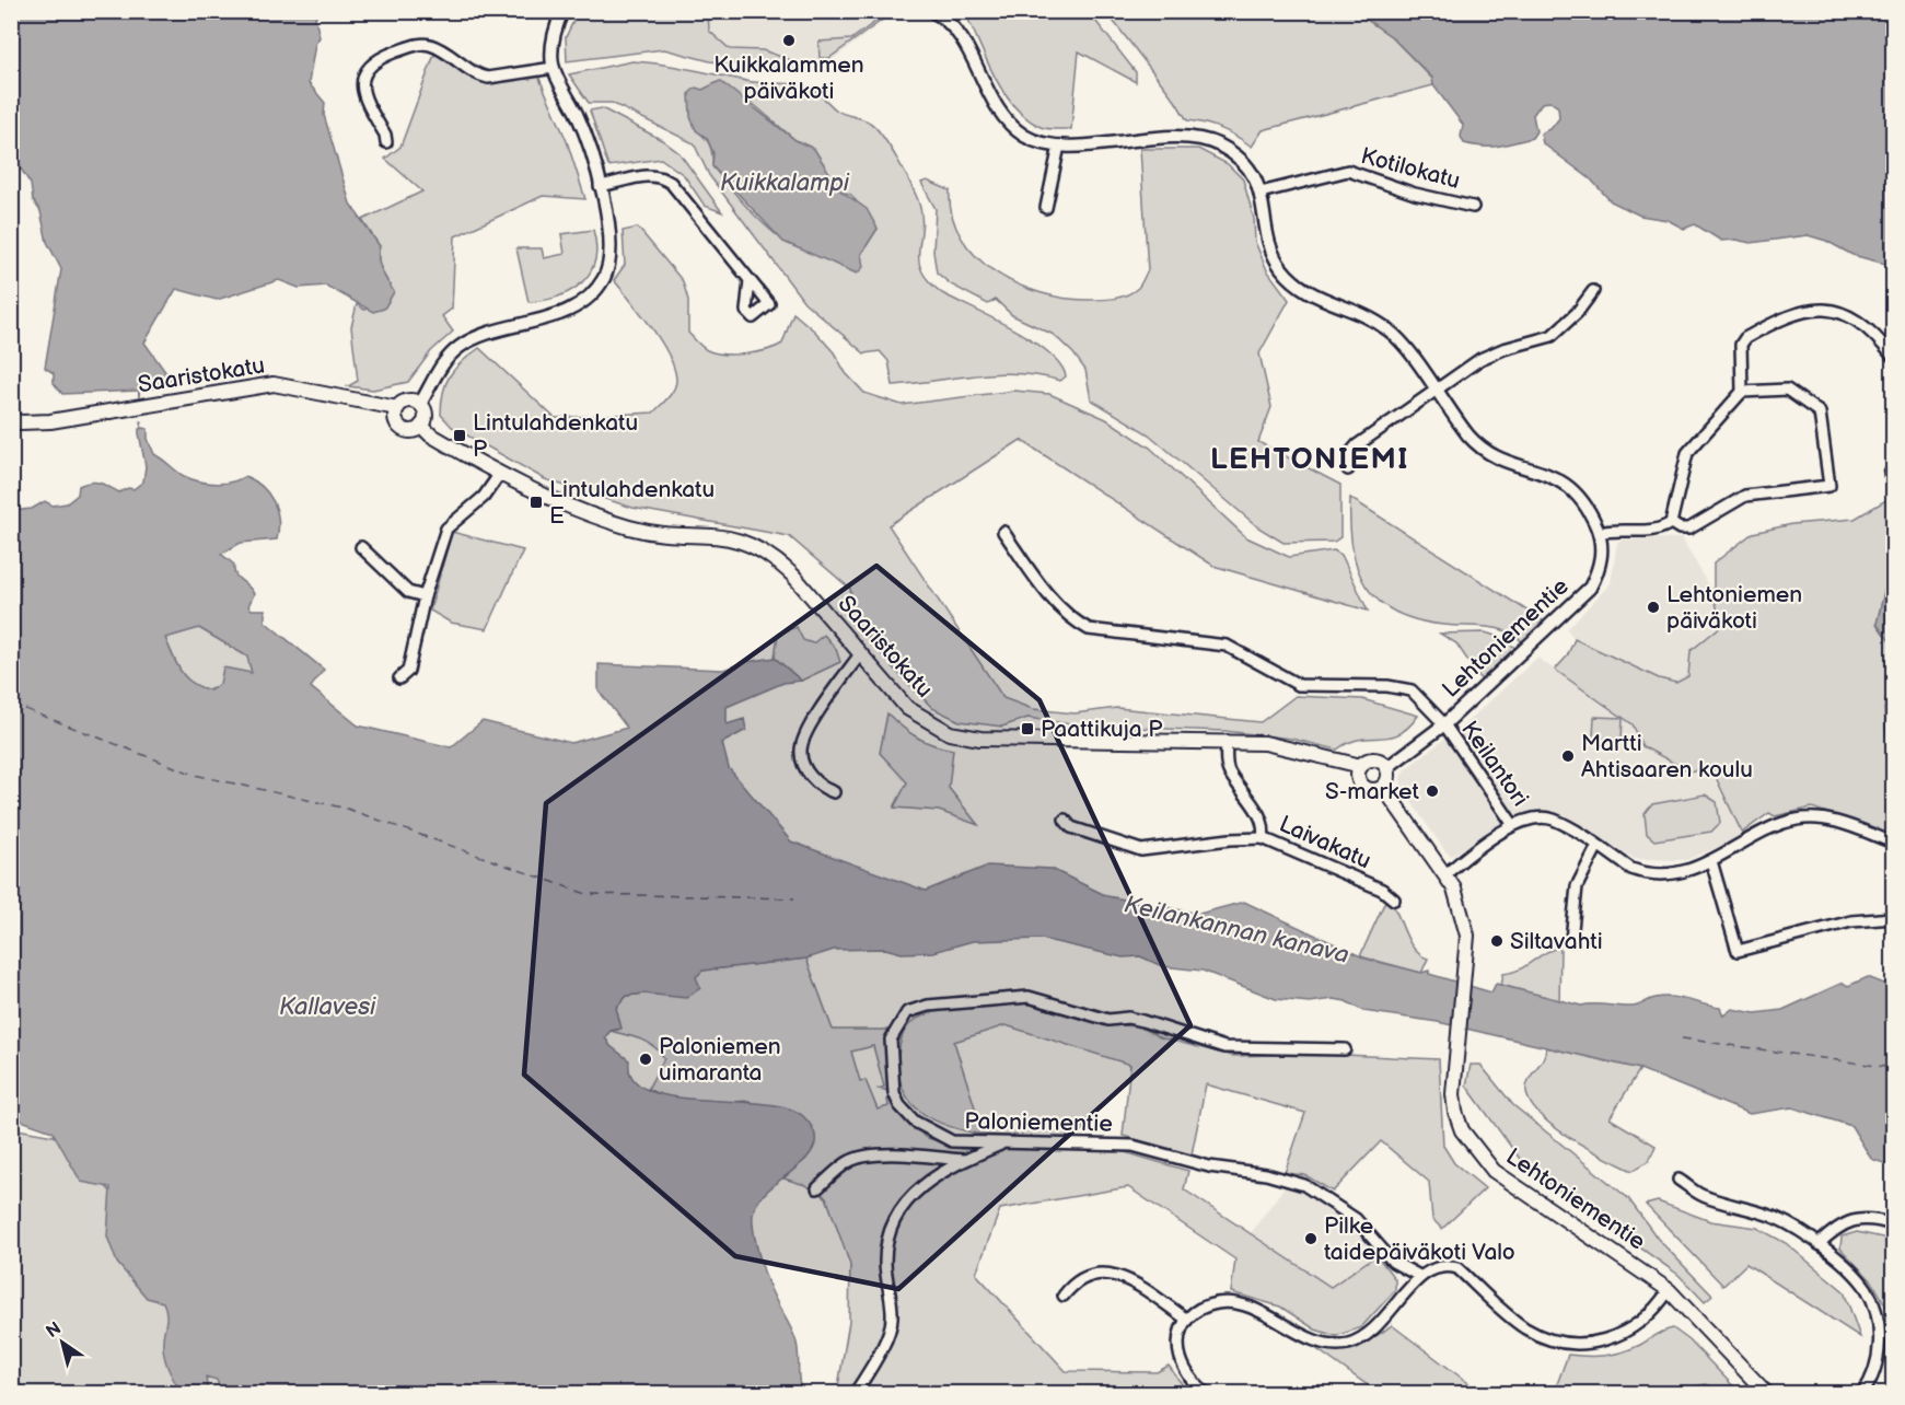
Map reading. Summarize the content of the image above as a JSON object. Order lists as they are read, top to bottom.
{
  "streets": {
    "main road": ["Saaristokatu", "Lehtoniementie"],
    "street": [
      "Kotilokatu",
      "Keilantori",
      "Laivakatu",
      "Paloniementie"
    ]
  },
  "crossings": [
    ["Kotilokatu", "Lehtoniementie"],
    ["Saaristokatu", "Lehtoniementie"],
    ["Saaristokatu", "Laivakatu"],
    ["Lehtoniementie", "Keilantori"]
  ],
  "districts": ["LEHTONIEMI"],
  "water": ["Kuikkalampi", "Keilankannan kanava", "Kallavesi"],
  "places": {
    "other": [
      "Kuikkalammen päiväkoti",
      "Lehtoniemen päiväkoti",
      "Martti Ahtisaaren koulu",
      "S-market",
      "Siltavahti",
      "Paloniemen uimaranta",
      "Pilke taidepäiväkoti Valo"
    ],
    "transit": ["Lintulahdenkatu P", "Lintulahdenkatu E", "Paattikuja P"]
  },
  "north": "top left"
}
